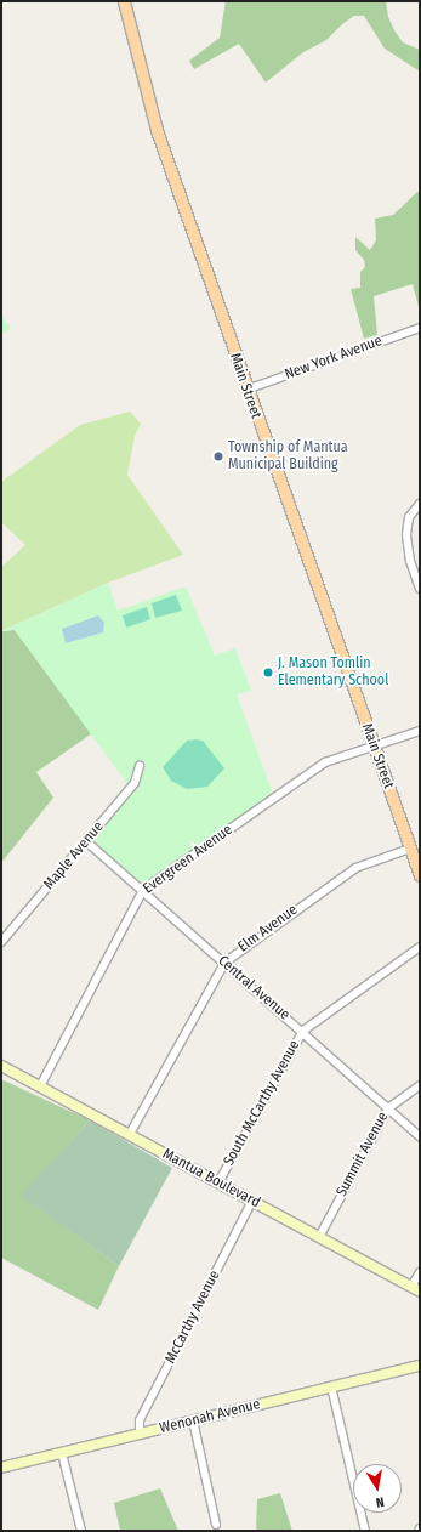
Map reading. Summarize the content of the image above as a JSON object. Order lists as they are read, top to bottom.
{
  "streets": {
    "main road": ["Main Street", "Mantua Boulevard", "Wenonah Avenue"],
    "street": [
      "New York Avenue",
      "Maple Avenue",
      "Evergreen Avenue",
      "Elm Avenue",
      "Central Avenue",
      "South McCarthy Avenue",
      "Summit Avenue",
      "McCarthy Avenue"
    ]
  },
  "crossings": [
    ["New York Avenue", "Main Street"],
    ["Main Street", "Evergreen Avenue"],
    ["Main Street", "Elm Avenue"],
    ["Maple Avenue", "Central Avenue"],
    ["Evergreen Avenue", "Central Avenue"],
    ["Evergreen Avenue", "Mantua Boulevard"],
    ["Elm Avenue", "Central Avenue"],
    ["Elm Avenue", "Mantua Boulevard"],
    ["Central Avenue", "South McCarthy Avenue"],
    ["Central Avenue", "Summit Avenue"],
    ["South McCarthy Avenue", "Mantua Boulevard"],
    ["Summit Avenue", "Mantua Boulevard"],
    ["Mantua Boulevard", "McCarthy Avenue"],
    ["McCarthy Avenue", "Wenonah Avenue"]
  ],
  "places": ["Township of Mantua Municipal Building", "J. Mason Tomlin Elementary School"],
  "north": "bottom"
}
